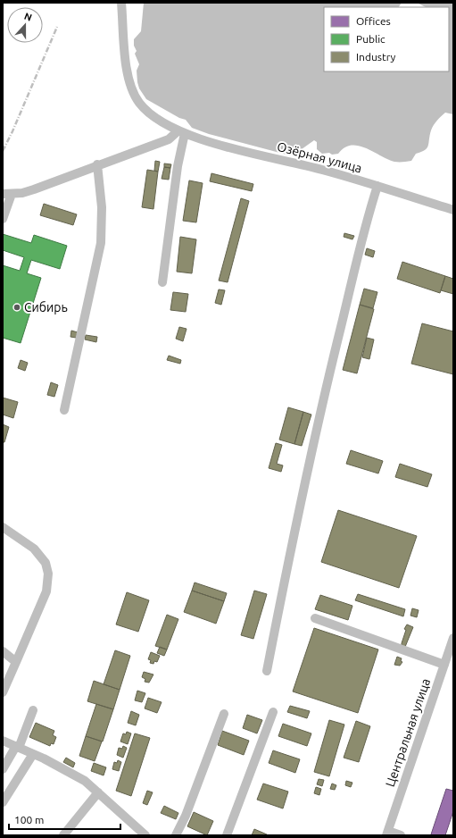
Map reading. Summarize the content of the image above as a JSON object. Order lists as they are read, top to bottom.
{
  "streets": {
    "street": ["Озёрная улица", "Центральная улица"]
  },
  "places": ["Сибирь"],
  "legend": ["Offices", "Public", "Industry"],
  "scale_bar": "100 m",
  "north": "top"
}
